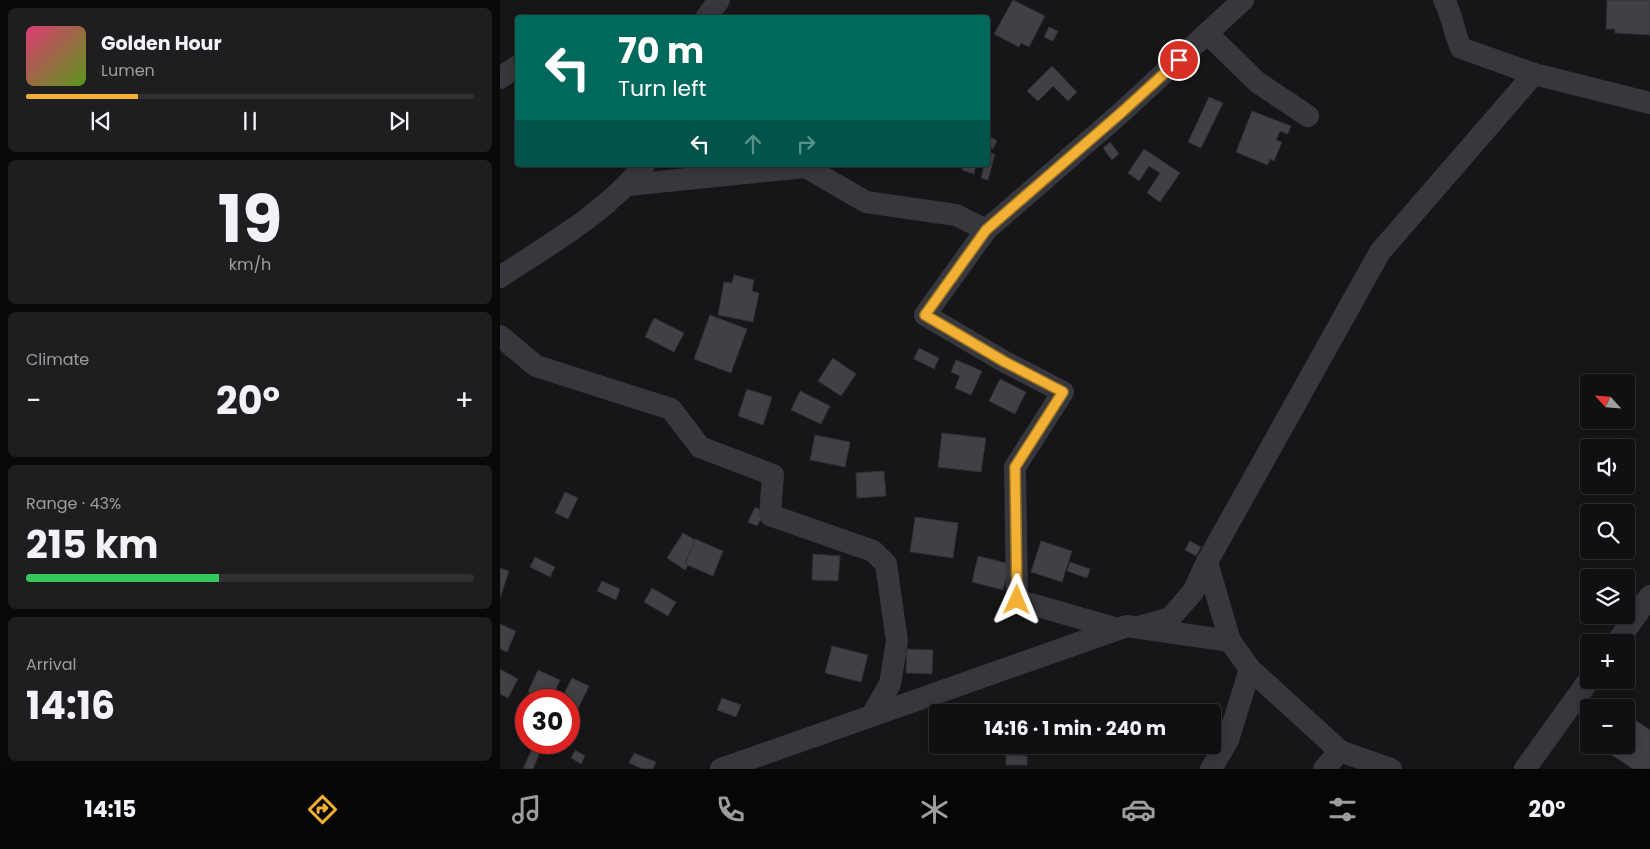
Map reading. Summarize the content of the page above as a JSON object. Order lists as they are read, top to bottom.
{
  "north": "top left",
  "page": {
    "turn": ["70 m", "Turn left"],
    "song": ["Golden Hour", "Lumen"],
    "tile": [
      ["19", "km/h"],
      "Climate",
      ["Range · 43%", "215 km"],
      ["Arrival", "14:16"]
    ],
    "map_buttons": ["+", "−"],
    "heat": ["−", "20°", "+"],
    "limit": "30",
    "trip": "14:16 · 1 min · 240 m",
    "tabs": ["14:15", "20°"]
  }
}
